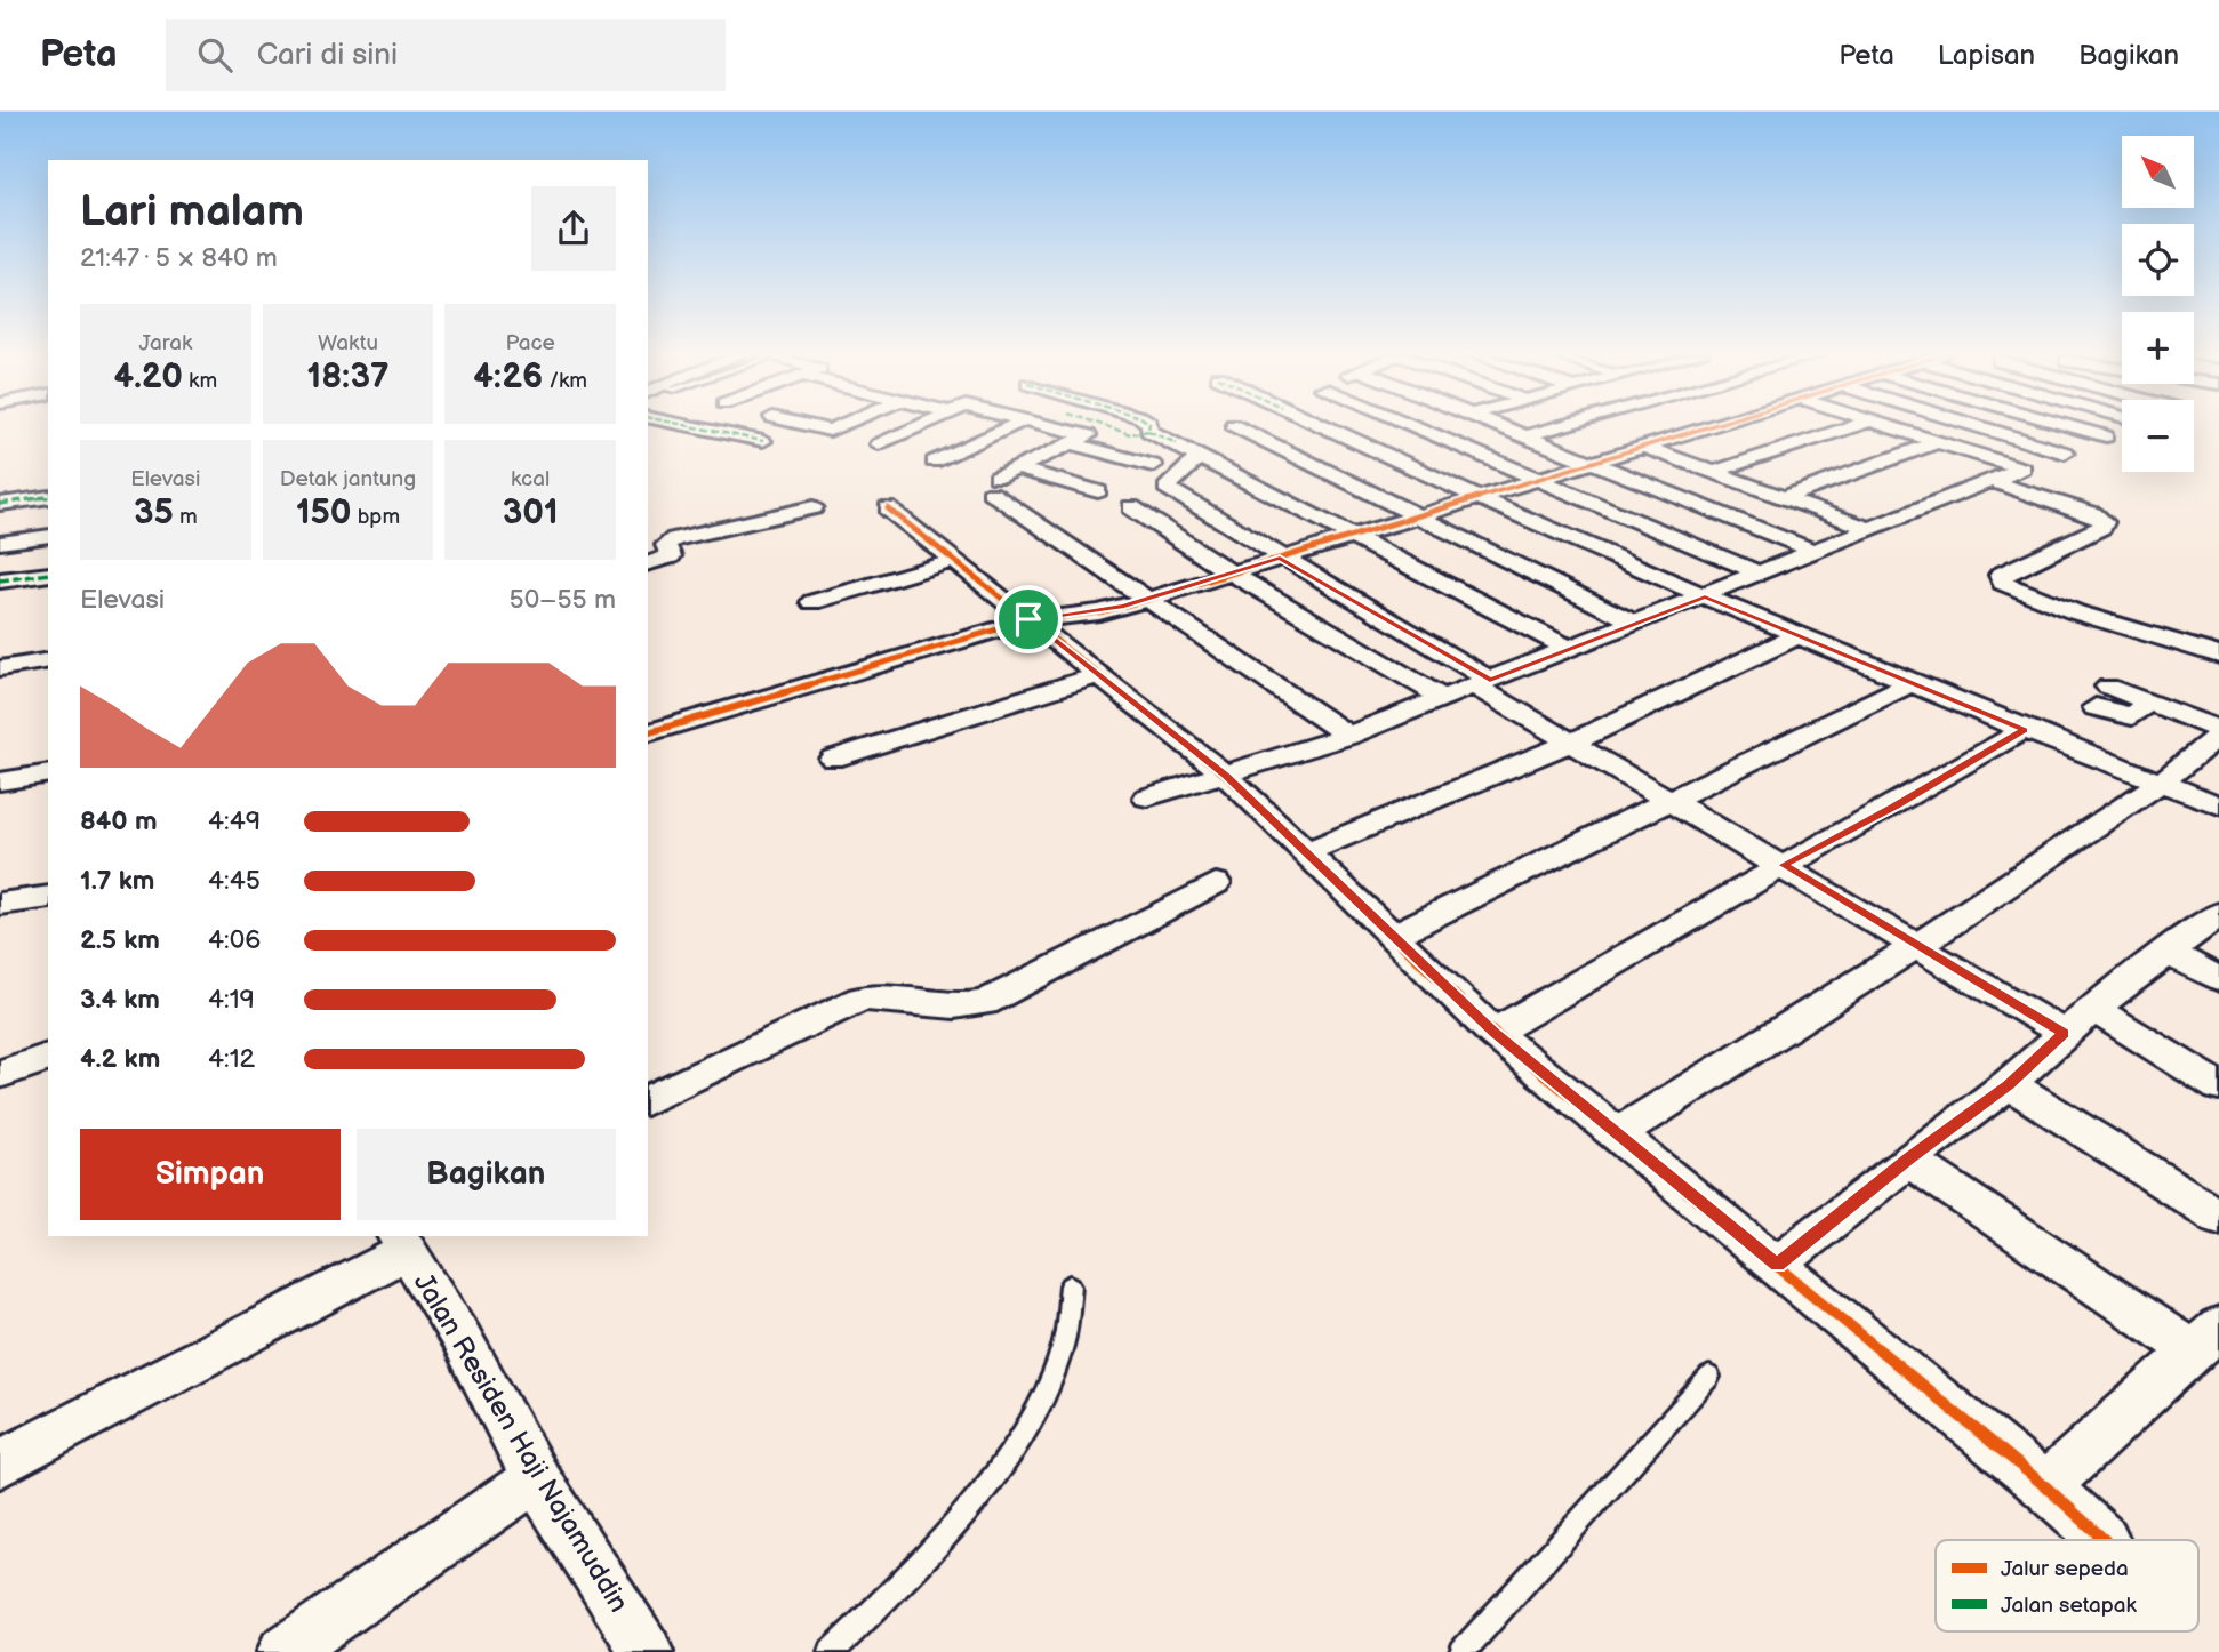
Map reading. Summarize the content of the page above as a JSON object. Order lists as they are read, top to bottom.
{
  "streets": {
    "street": ["Jalan Residen Haji Najamuddin"]
  },
  "legend": ["Jalur sepeda", "Jalan setapak"],
  "north": "top left",
  "page": {
    "header": "Peta",
    "search": "Cari di sini",
    "nav": ["Peta", "Lapisan", "Bagikan"],
    "map_buttons": ["+", "−"],
    "heading": ["Lari malam", "21:47 · 5 × 840 m"],
    "stats": [
      ["Jarak", "4.20 km"],
      ["Waktu", "18:37"],
      ["Pace", "4:26 /km"],
      ["Elevasi", "35 m"],
      ["Detak jantung", "150 bpm"],
      ["kcal", "301"]
    ],
    "chart": ["Elevasi", "50–55 m"],
    "list": [
      {
        "name": "840 m",
        "note": "4:49"
      },
      {
        "name": "1.7 km",
        "note": "4:45"
      },
      {
        "name": "2.5 km",
        "note": "4:06"
      },
      {
        "name": "3.4 km",
        "note": "4:19"
      },
      {
        "name": "4.2 km",
        "note": "4:12"
      }
    ],
    "buttons": ["Simpan", "Bagikan"]
  }
}
